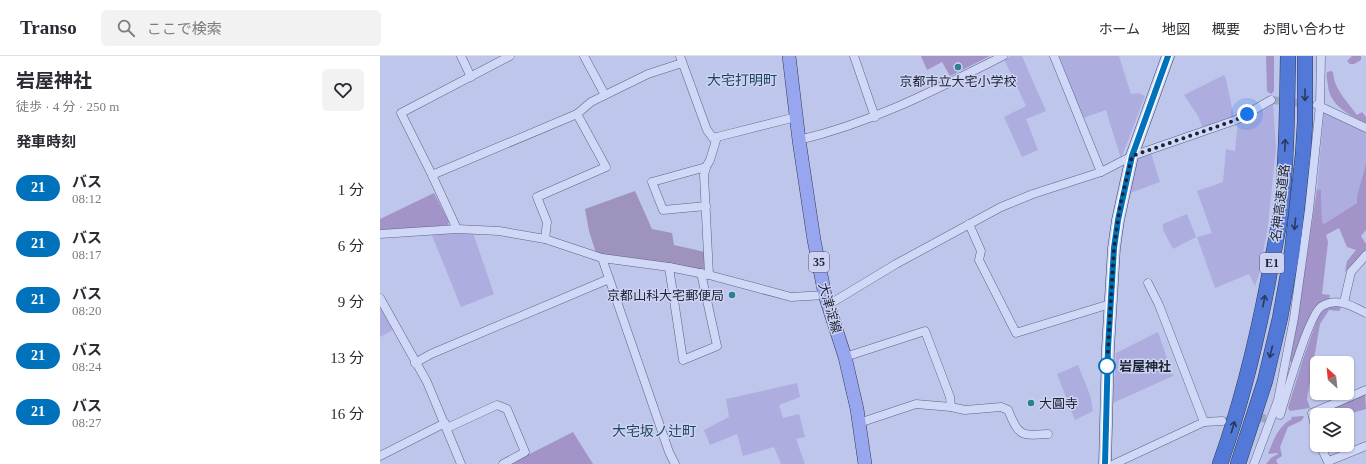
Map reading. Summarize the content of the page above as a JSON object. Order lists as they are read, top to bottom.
{
  "streets": {
    "highway": ["名神高速道路", "E1"],
    "main road": ["35", "大津淀線"]
  },
  "districts": ["大宅打明町", "大宅坂ノ辻町"],
  "places": [
    "京都市立大宅小学校",
    "京都山科大宅郵便局",
    "岩屋神社",
    "大圓寺"
  ],
  "lines": ["bus line 21"],
  "north": "top left",
  "page": {
    "header": "Transo",
    "search": "ここで検索",
    "nav": [
      "ホーム",
      "地図",
      "概要",
      "お問い合わせ"
    ],
    "heading": [
      ["岩屋神社", "徒歩 · 4 分 · 250 m"],
      "発車時刻"
    ],
    "list": [
      {
        "mark": "21",
        "name": "バス",
        "note": "08:12",
        "value": "1 分"
      },
      {
        "mark": "21",
        "name": "バス",
        "note": "08:17",
        "value": "6 分"
      },
      {
        "mark": "21",
        "name": "バス",
        "note": "08:20",
        "value": "9 分"
      },
      {
        "mark": "21",
        "name": "バス",
        "note": "08:24",
        "value": "13 分"
      },
      {
        "mark": "21",
        "name": "バス",
        "note": "08:27",
        "value": "16 分"
      }
    ]
  }
}
